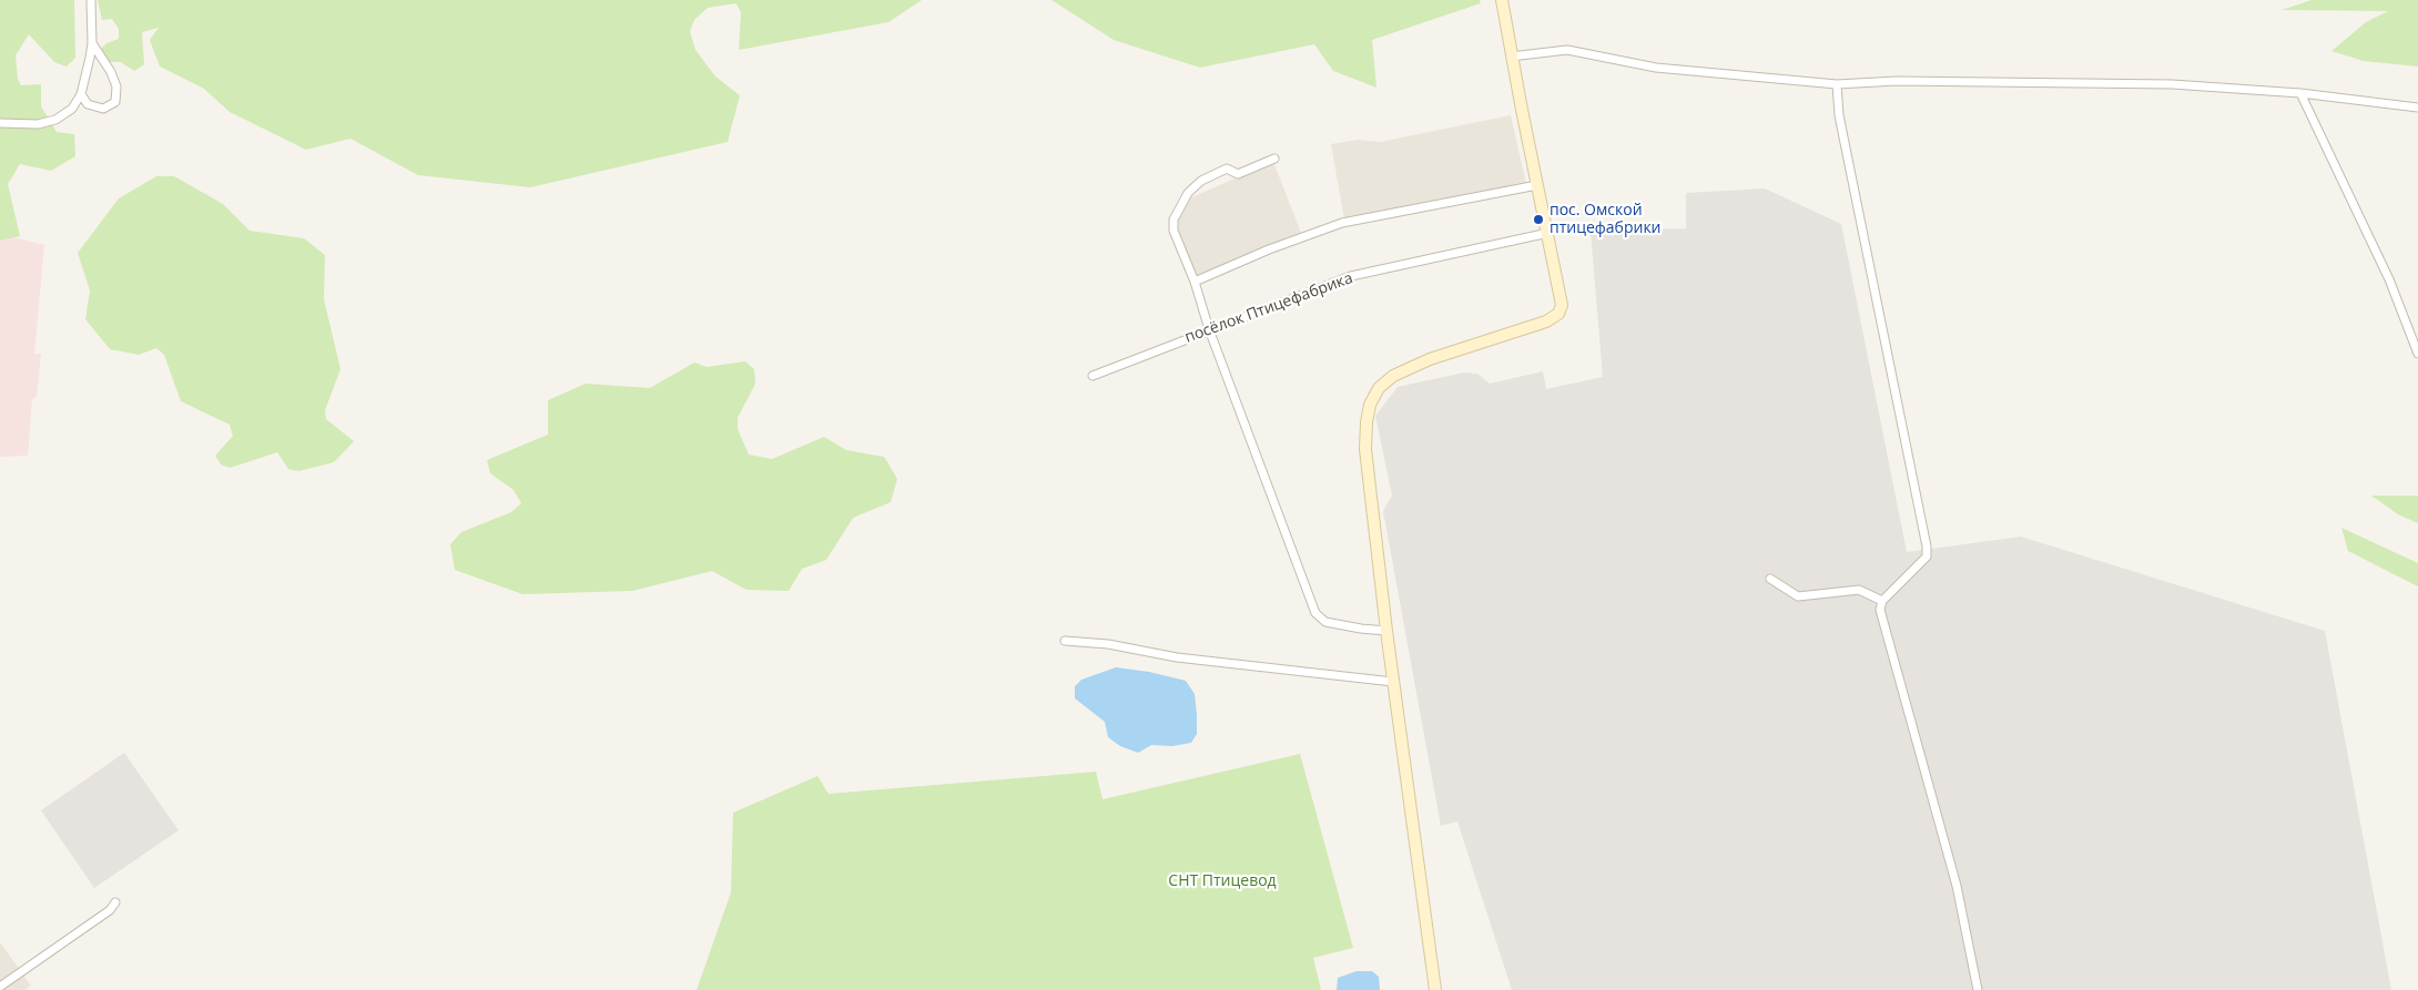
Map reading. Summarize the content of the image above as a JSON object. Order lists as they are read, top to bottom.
{
  "streets": {
    "street": ["посёлок Птицефабрика"]
  },
  "parks": ["СНТ Птицевод"],
  "places": ["пос. Омской птицефабрики"]
}
